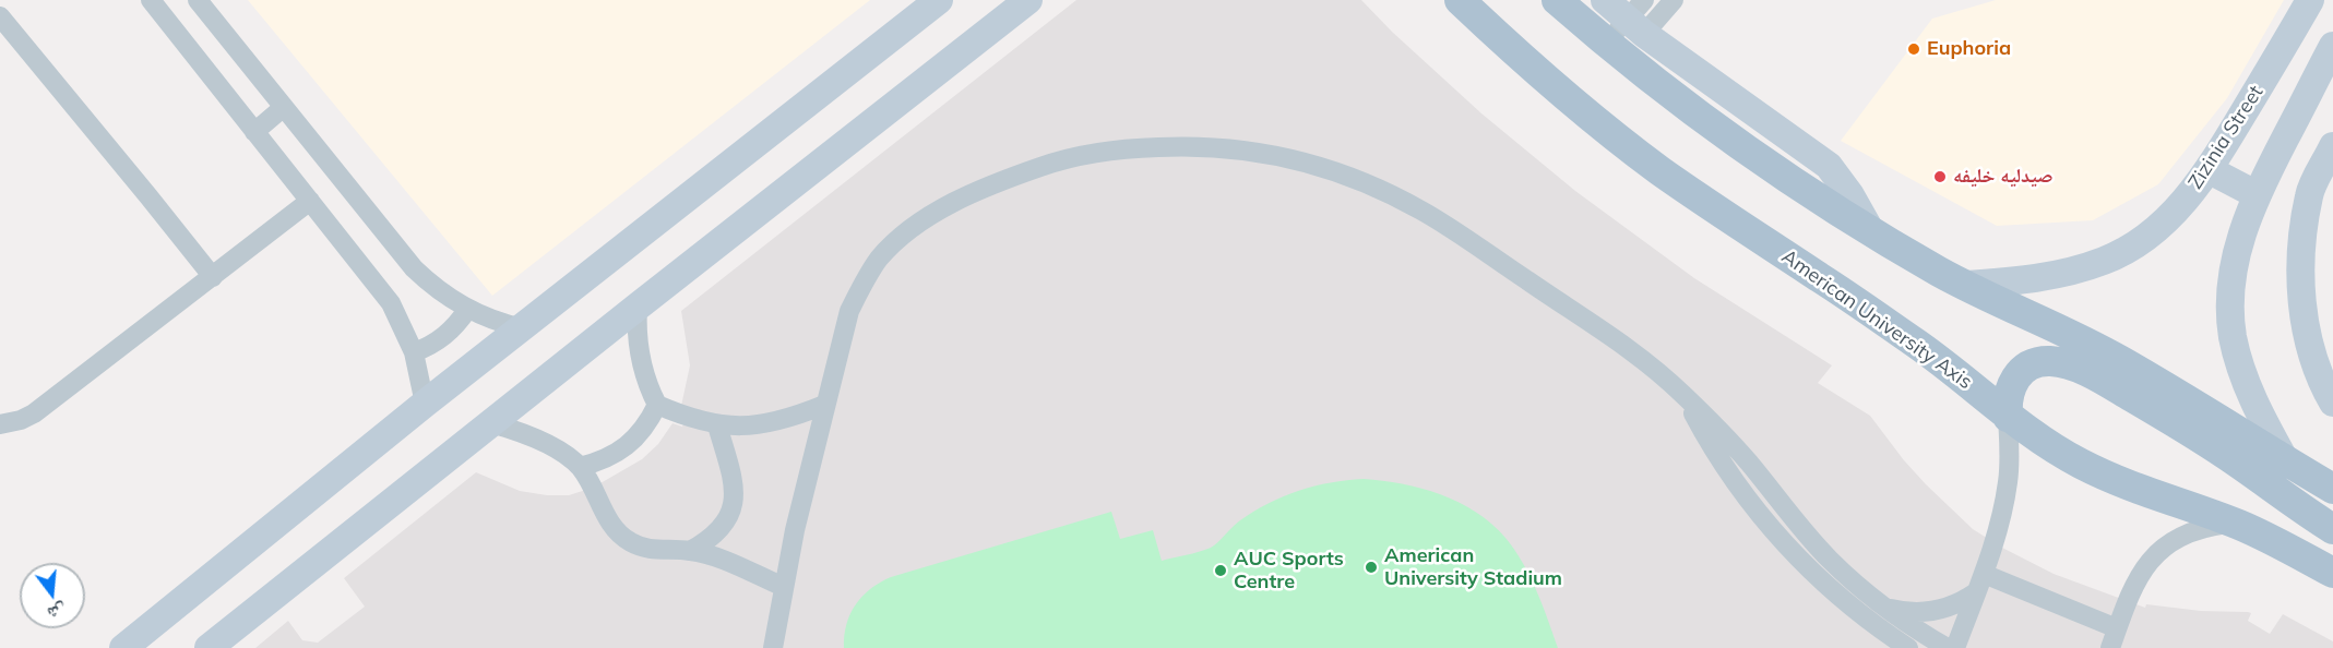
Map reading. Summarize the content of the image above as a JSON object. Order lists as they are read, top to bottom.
{
  "streets": {
    "main road": ["Zizinia Street", "American University Axis"]
  },
  "places": [
    "Euphoria",
    "صيدليه خليفه",
    "American University Stadium",
    "AUC Sports Centre"
  ],
  "north": "bottom"
}
